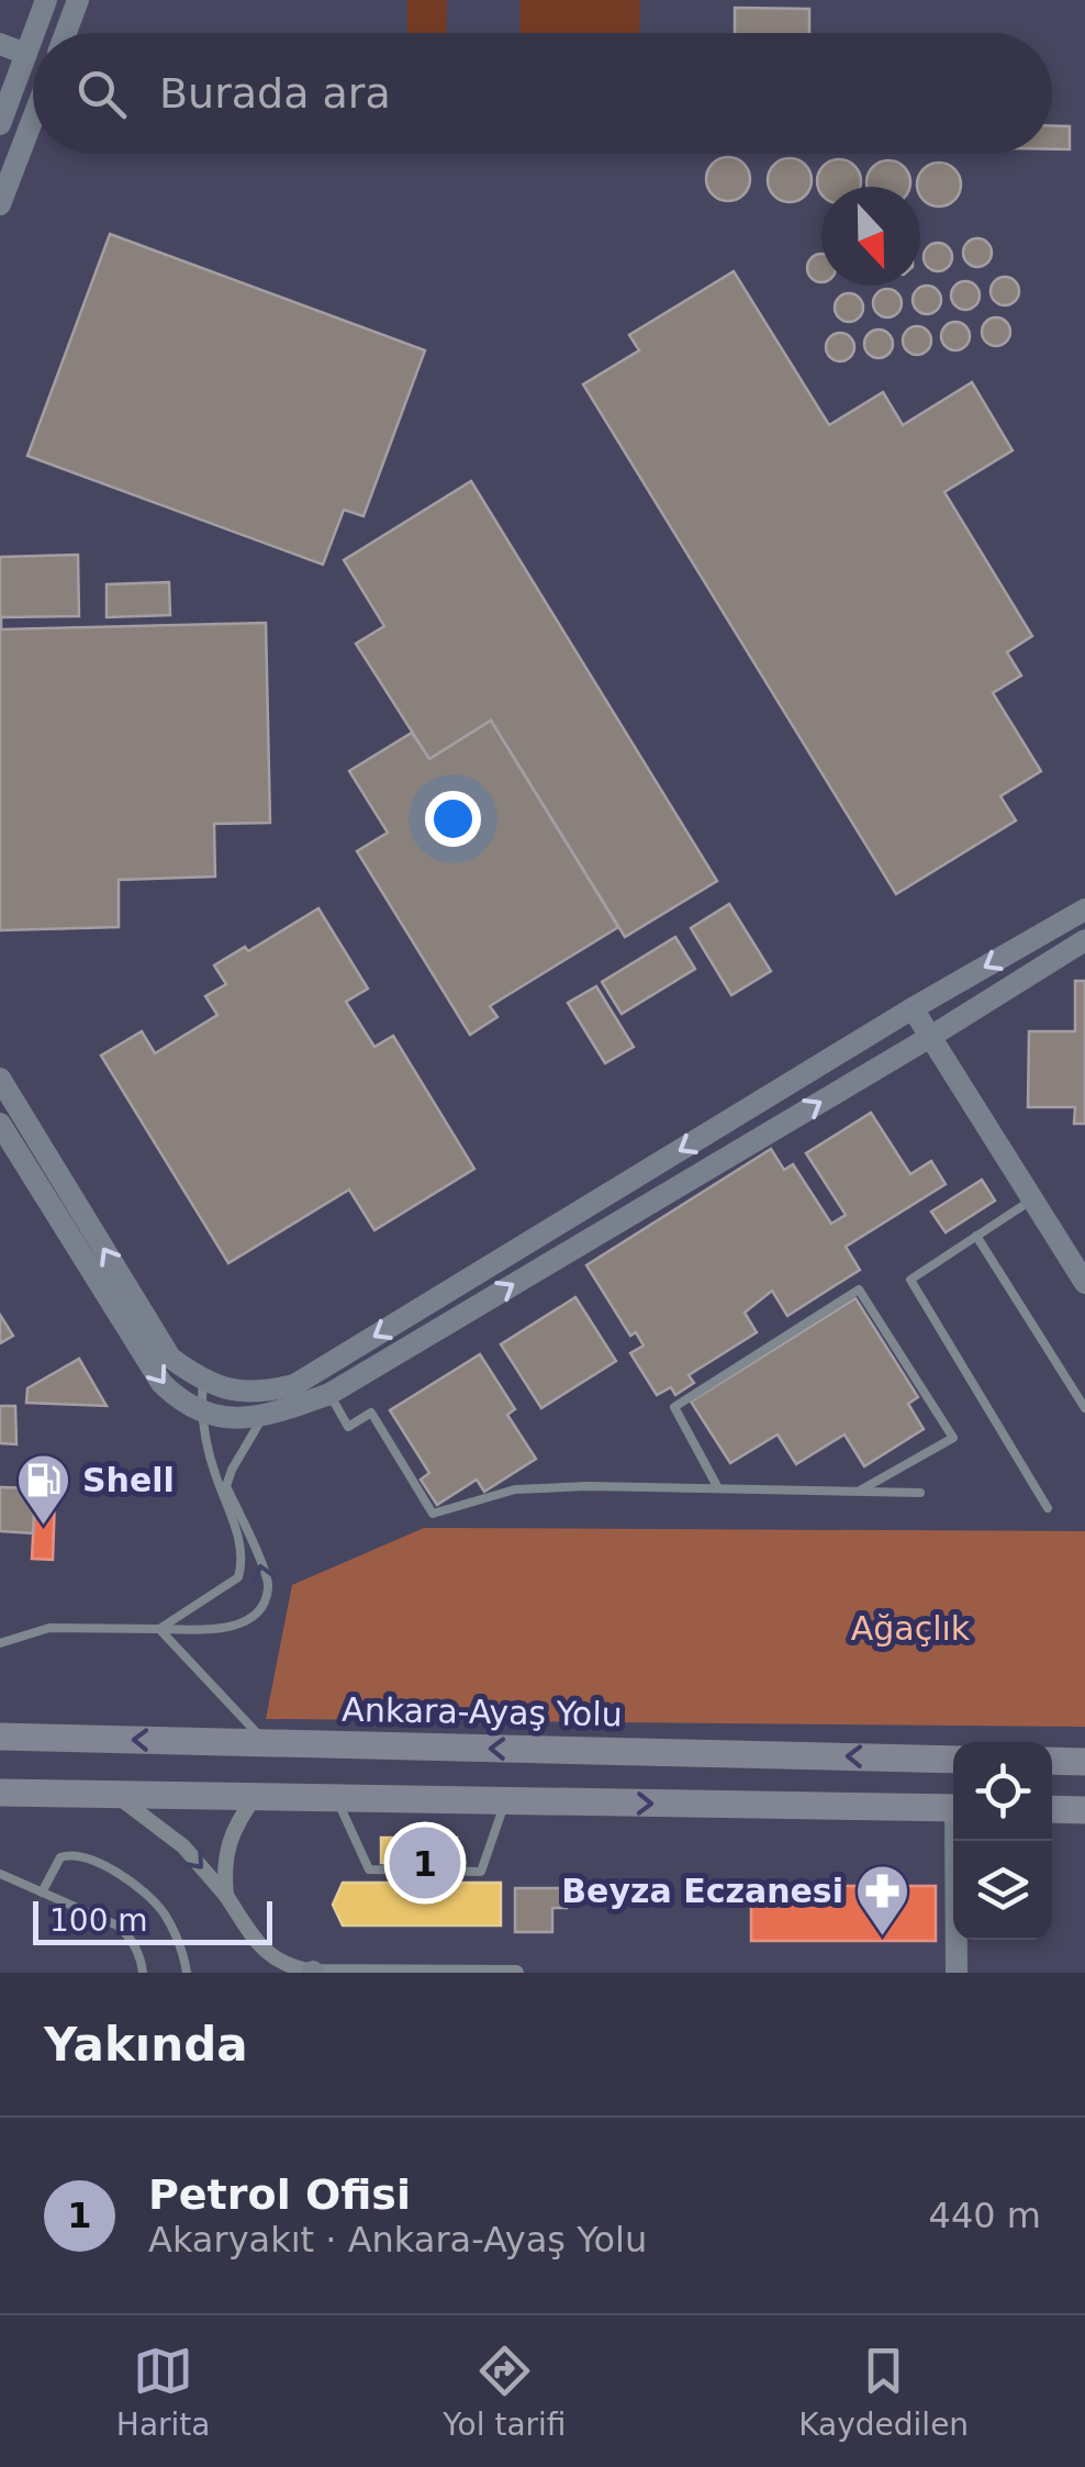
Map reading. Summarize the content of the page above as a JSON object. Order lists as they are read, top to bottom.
{
  "streets": {
    "highway": ["Ankara-Ayaş Yolu"]
  },
  "parks": ["Ağaçlık"],
  "places": {
    "fuel station": ["Shell"],
    "pharmacy": ["Beyza Eczanesi"]
  },
  "scale_bar": "100 m",
  "north": "bottom",
  "page": {
    "search": "Burada ara",
    "pins": "1",
    "scale": "100 m",
    "heading": "Yakında",
    "list": [
      {
        "mark": "1",
        "name": "Petrol Ofisi",
        "note": "Akaryakıt · Ankara-Ayaş Yolu",
        "value": "440 m"
      }
    ],
    "nav": ["Harita", "Yol tarifi", "Kaydedilen"]
  }
}
